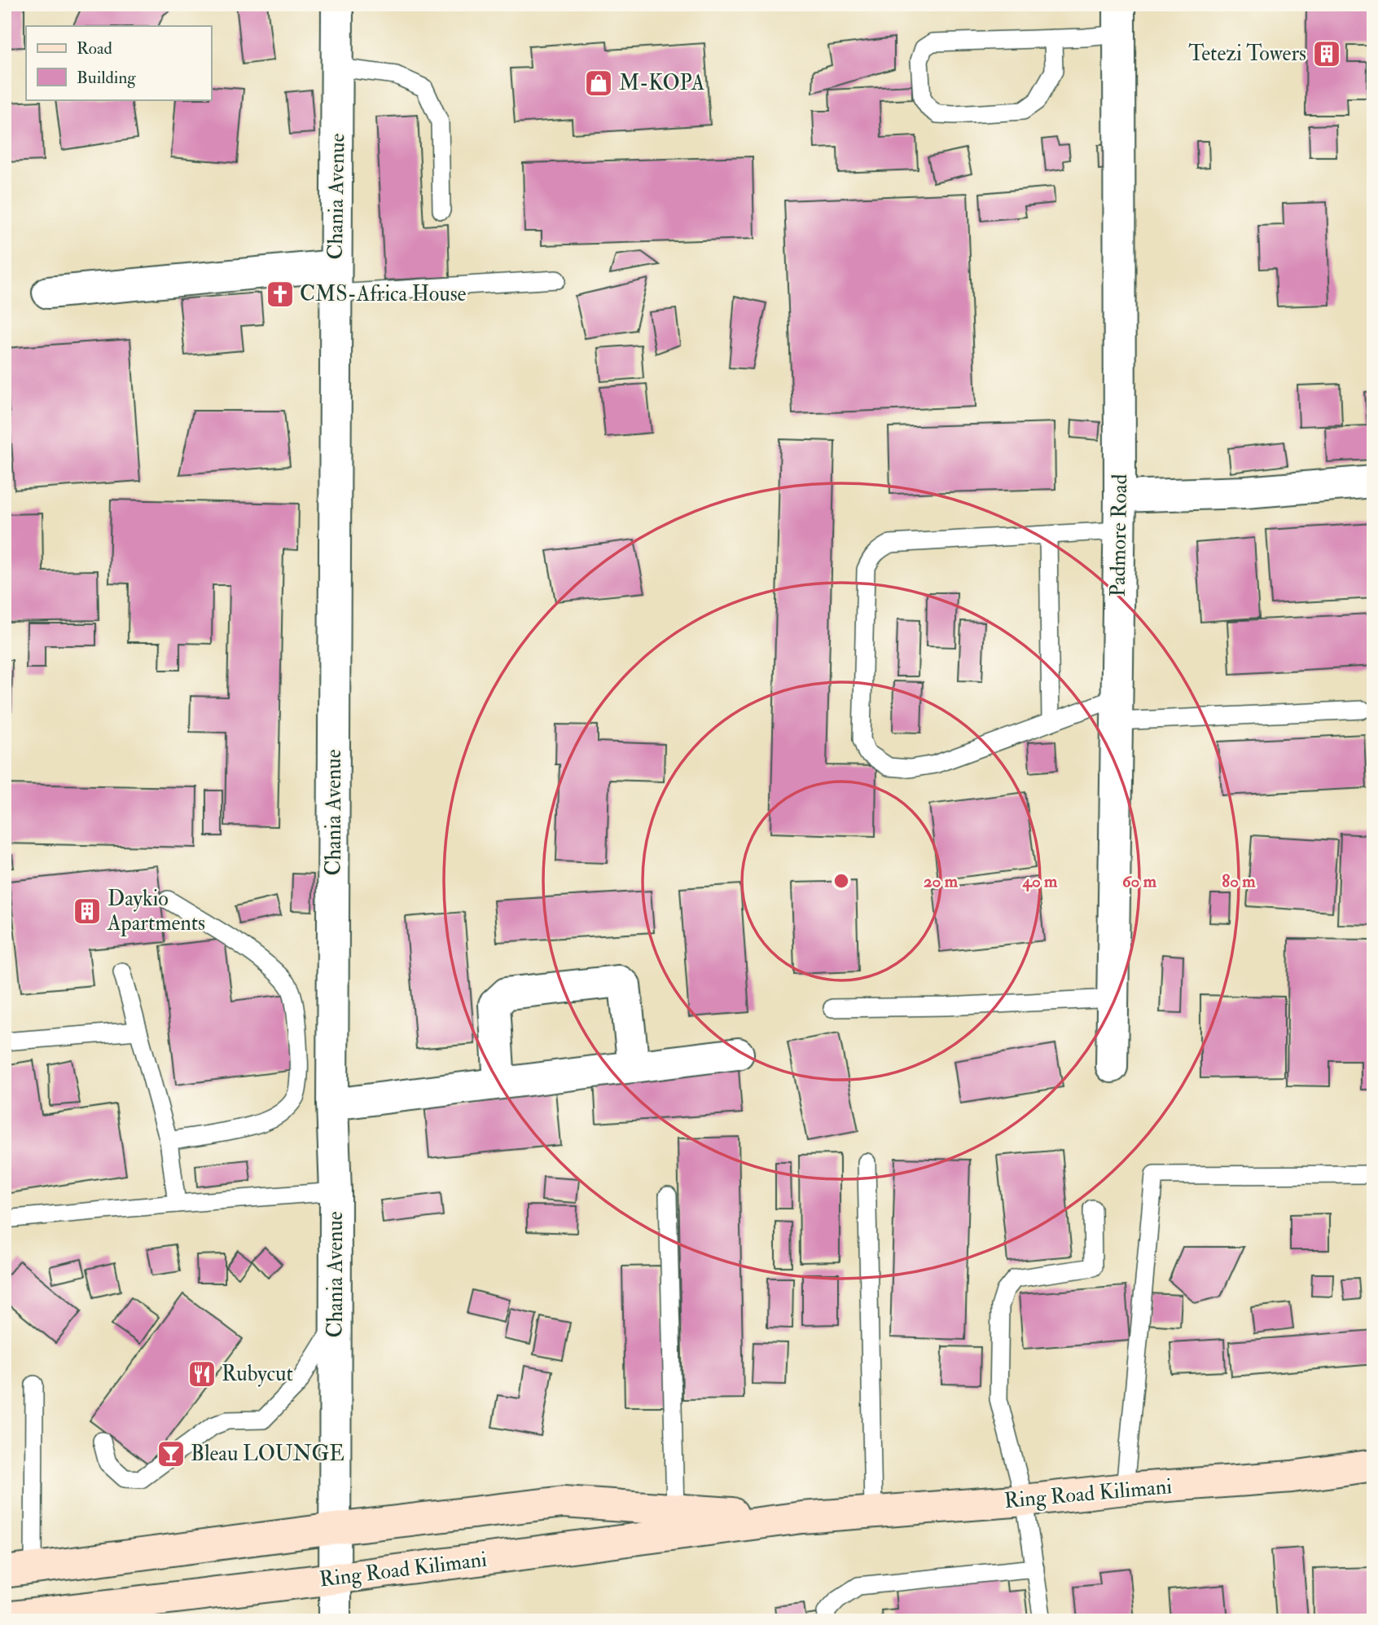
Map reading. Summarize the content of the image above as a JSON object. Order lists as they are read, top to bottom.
{
  "streets": {
    "main road": ["Ring Road Kilimani"],
    "street": ["Chania Avenue", "Padmore Road"]
  },
  "crossings": [
    ["Chania Avenue", "Ring Road Kilimani"]
  ],
  "places": {
    "building": ["Tetezi Towers", "Daykio Apartments"],
    "shop": ["M-KOPA"],
    "church": ["CMS-Africa House"],
    "restaurant": ["Rubycut"],
    "bar": ["Bleau LOUNGE"]
  },
  "legend": ["Road", "Building"],
  "rings": [
    "20 m",
    "40 m",
    "60 m",
    "80 m"
  ]
}
